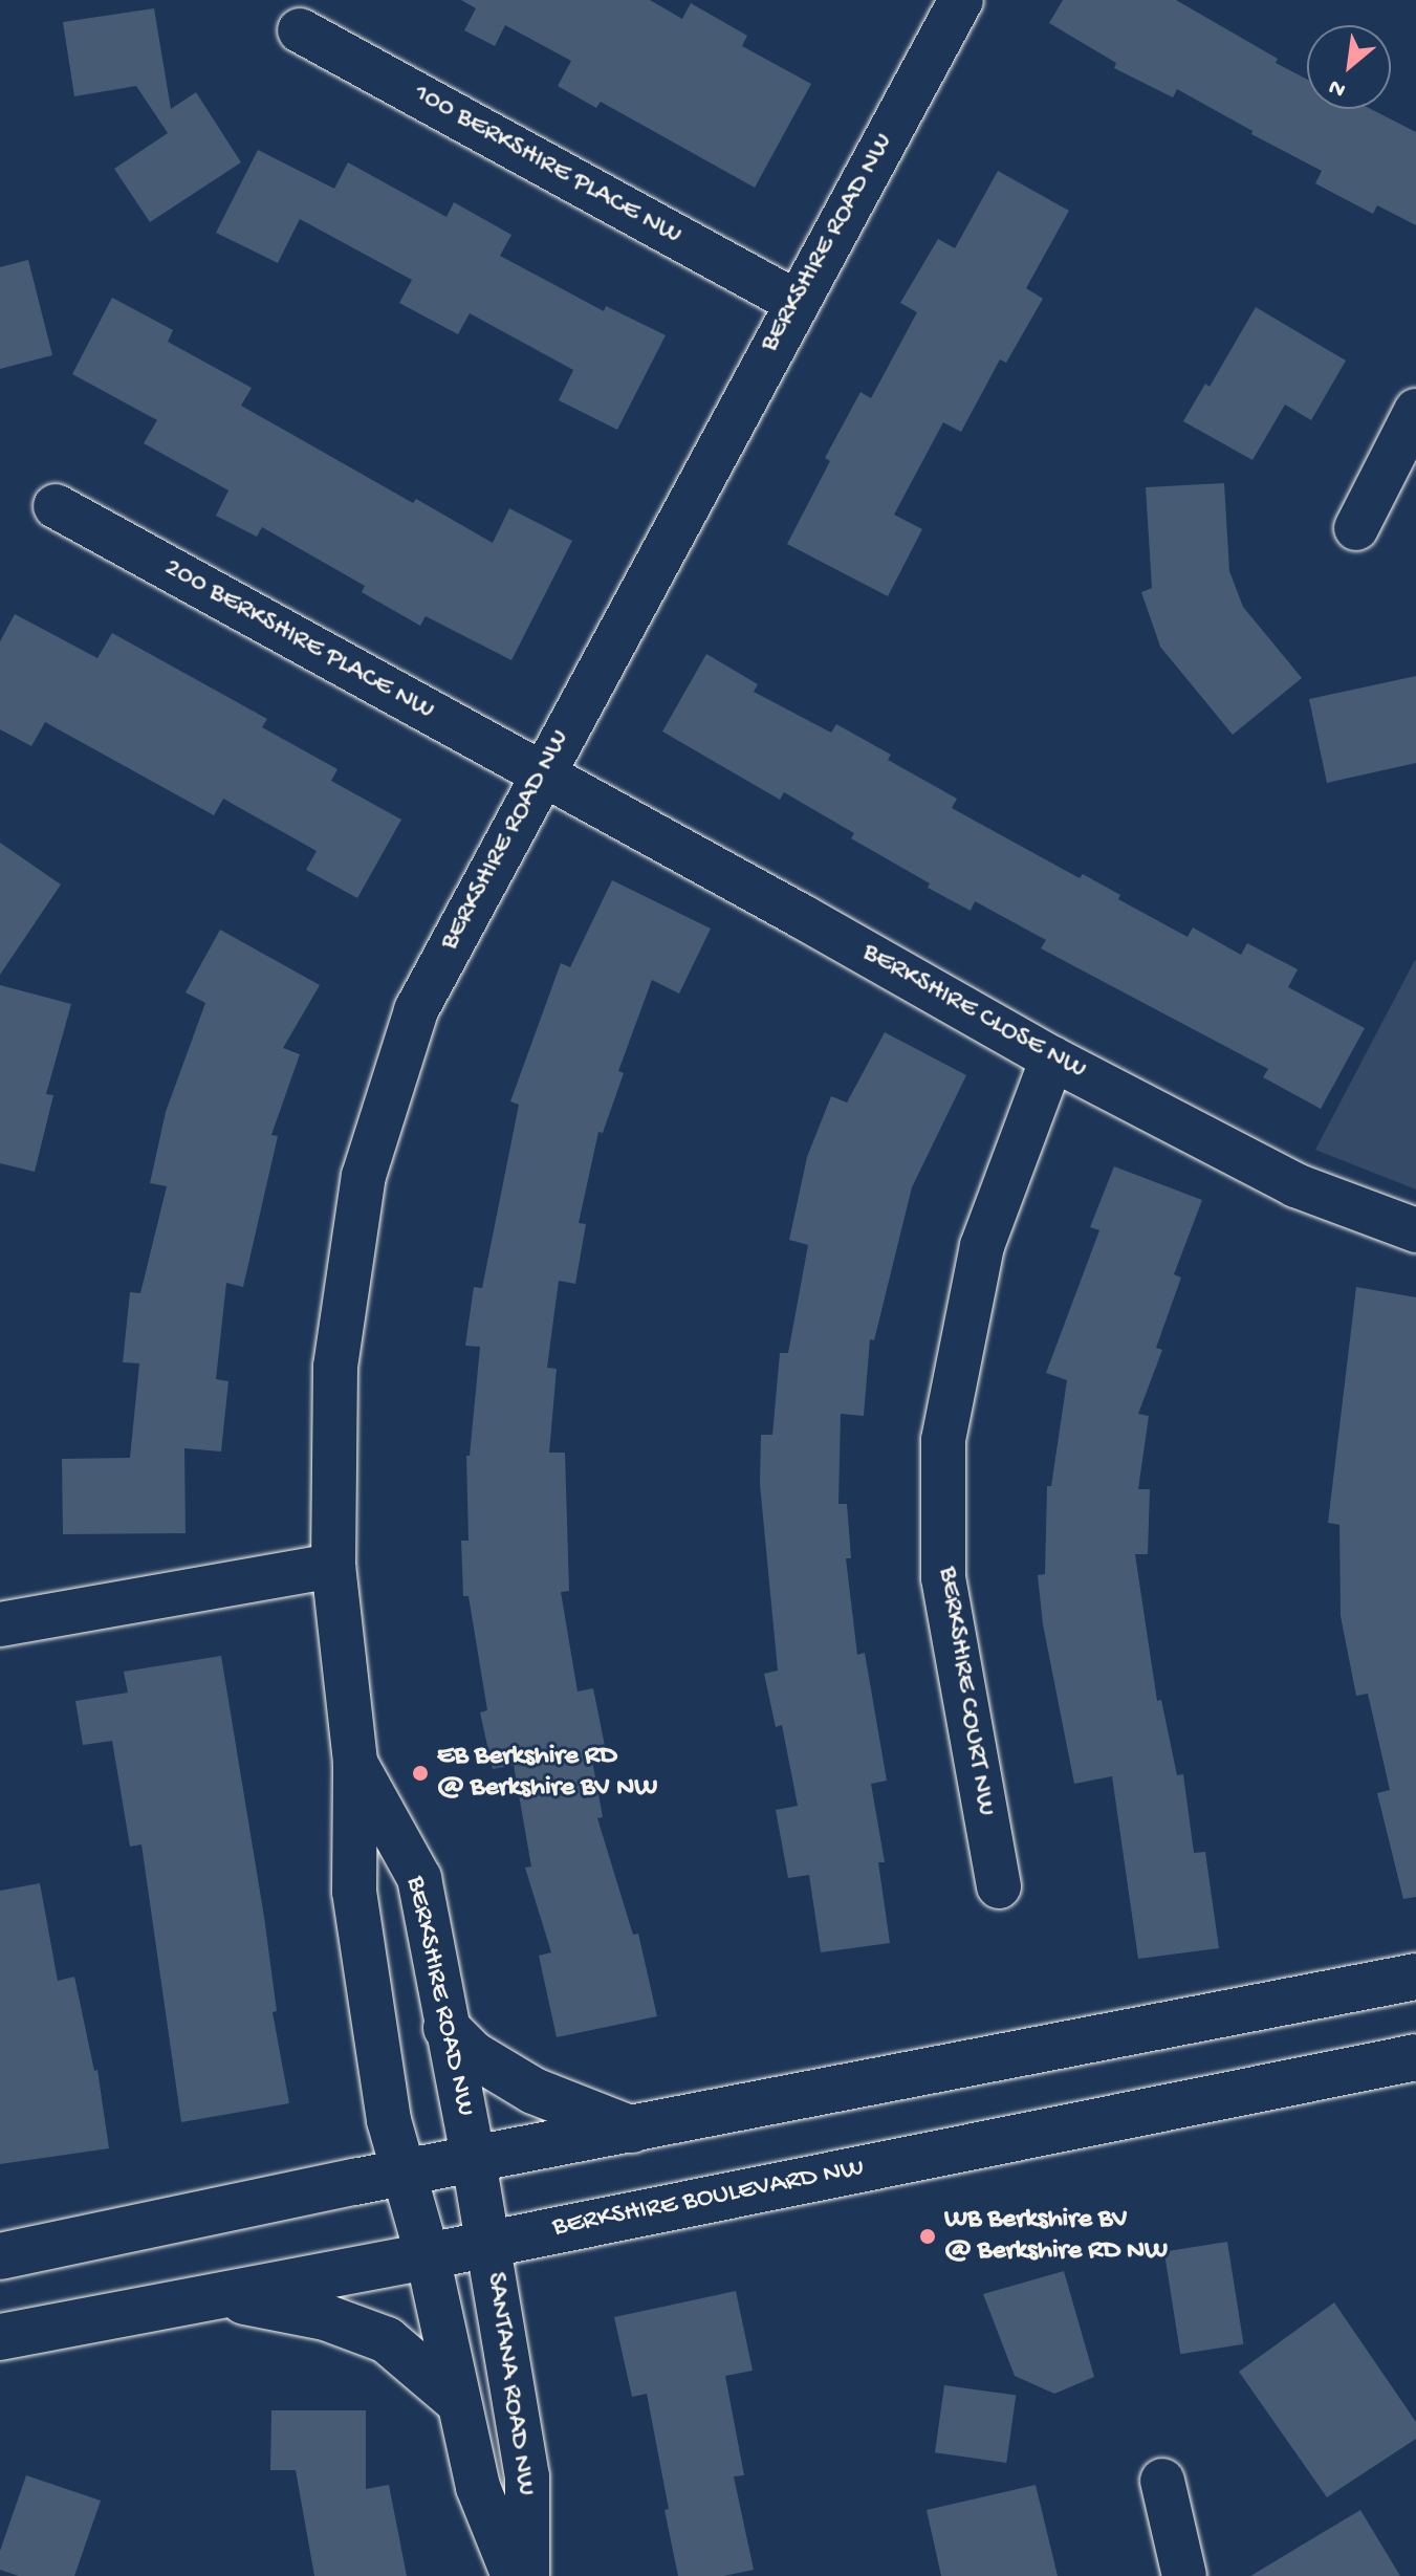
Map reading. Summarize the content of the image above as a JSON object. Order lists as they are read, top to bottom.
{
  "streets": {
    "main road": ["BERKSHIRE BOULEVARD NW"],
    "street": [
      "100 BERKSHIRE PLACE NW",
      "BERKSHIRE ROAD NW",
      "200 BERKSHIRE PLACE NW",
      "BERKSHIRE CLOSE NW",
      "BERKSHIRE COURT NW",
      "SANTANA ROAD NW"
    ]
  },
  "crossings": [
    ["100 BERKSHIRE PLACE NW", "BERKSHIRE ROAD NW"],
    ["BERKSHIRE ROAD NW", "200 BERKSHIRE PLACE NW"],
    ["BERKSHIRE ROAD NW", "BERKSHIRE CLOSE NW"],
    ["BERKSHIRE ROAD NW", "BERKSHIRE BOULEVARD NW"],
    ["BERKSHIRE ROAD NW", "SANTANA ROAD NW"],
    ["200 BERKSHIRE PLACE NW", "BERKSHIRE CLOSE NW"],
    ["BERKSHIRE CLOSE NW", "BERKSHIRE COURT NW"],
    ["BERKSHIRE BOULEVARD NW", "SANTANA ROAD NW"]
  ],
  "places": ["EB Berkshire RD @ Berkshire BV NW", "WB Berkshire BV @ Berkshire RD NW"],
  "north": "bottom left"
}
